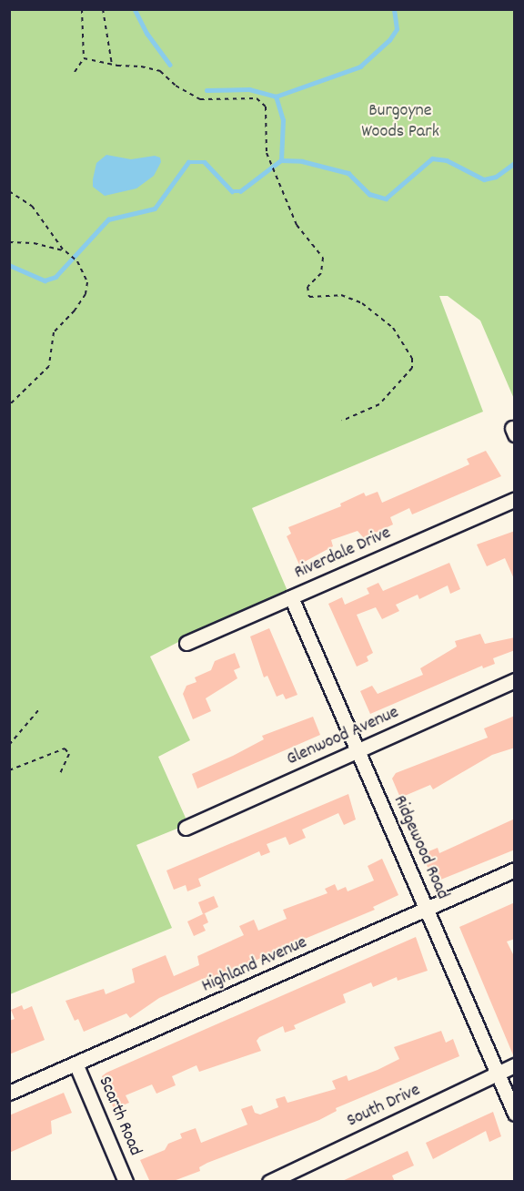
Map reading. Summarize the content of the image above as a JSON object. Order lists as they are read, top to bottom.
{
  "streets": {
    "street": [
      "Riverdale Drive",
      "Glenwood Avenue",
      "Ridgewood Road",
      "Highland Avenue",
      "South Drive",
      "Scarth Road"
    ]
  },
  "crossings": [
    ["Riverdale Drive", "Ridgewood Road"],
    ["Glenwood Avenue", "Ridgewood Road"],
    ["Ridgewood Road", "Highland Avenue"],
    ["Ridgewood Road", "South Drive"],
    ["Highland Avenue", "Scarth Road"]
  ],
  "parks": ["Burgoyne Woods Park"]
}
